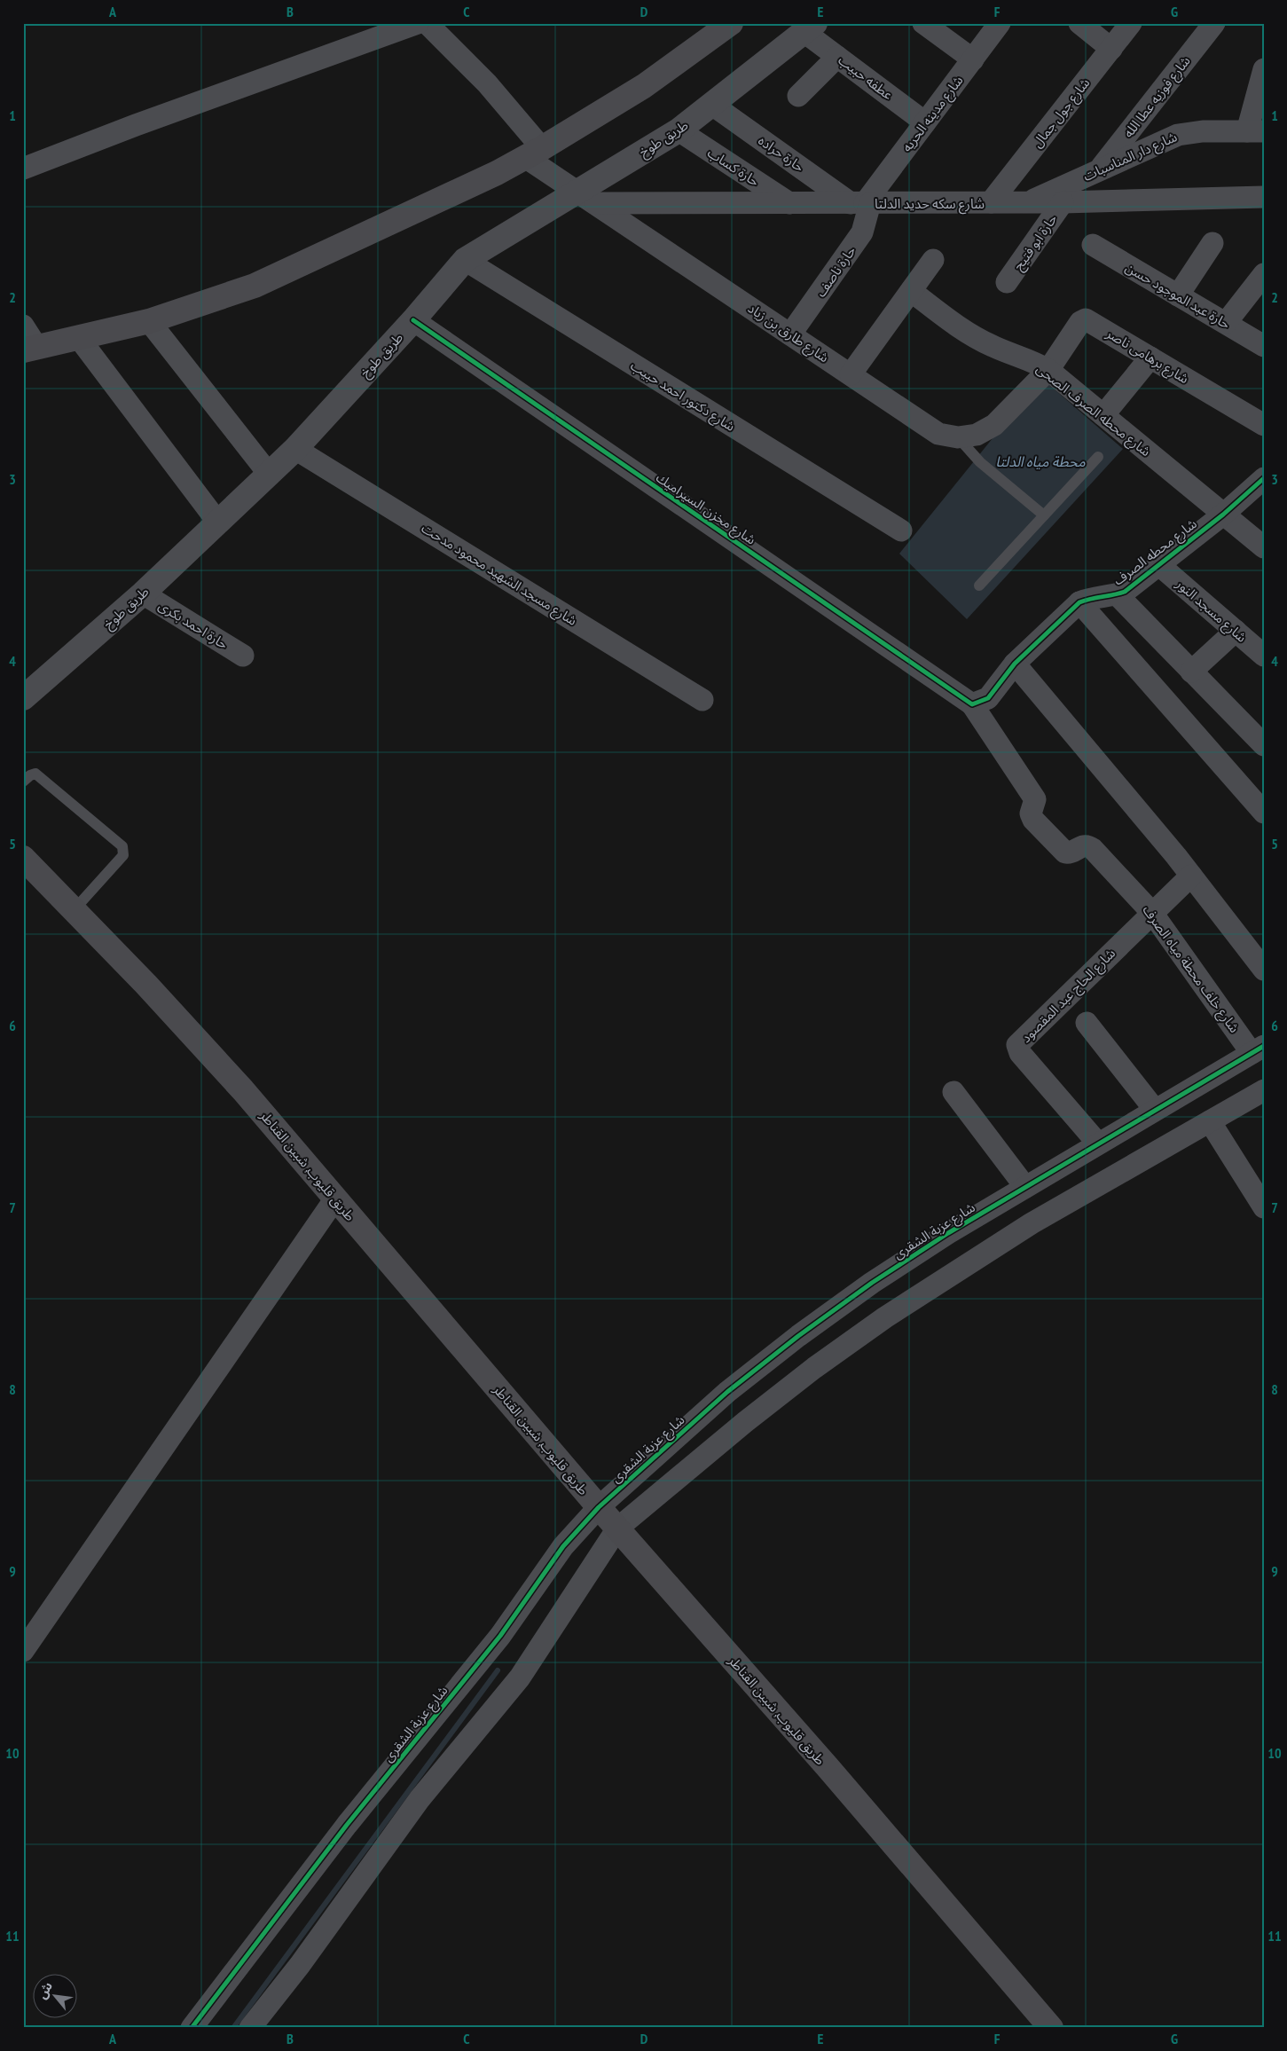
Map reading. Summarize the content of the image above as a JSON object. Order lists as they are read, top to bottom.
{
  "streets": {
    "main road": ["طريق قليوب, شبين القناطر"],
    "street": [
      "عطفه حبيب",
      "شارع فوزيه عطا الله",
      "شارع جول جمال",
      "شارع مدينه الحريه",
      "طريق طوخ",
      "حارة حراده",
      "شارع دار المناسبات",
      "حارة كساب",
      "شارع سكه حديد الدلتا",
      "حارة ابو فتيح",
      "حارة ناصف",
      "حارة عبد الموجود حسن",
      "شارع طارق بن زياد",
      "شارع برهامى ناصر",
      "شارع دكتور احمد حبيب",
      "شارع محطه الصرف الصحى",
      "شارع مخزن السيراميك",
      "شارع محطه الصرف",
      "شارع مسجد الشهيد محمود مدحت",
      "شارع مسجد النور",
      "حارة احمد بكرى",
      "شارع خلف محطة مياه الصرف",
      "شارع الحاج عبد المقصود",
      "شارع عزبة الشقرى"
    ]
  },
  "crossings": [
    ["عطفه حبيب", "شارع مدينه الحريه"],
    ["عطفه حبيب", "طريق طوخ"],
    ["شارع فوزيه عطا الله", "شارع دار المناسبات"],
    ["شارع جول جمال", "شارع سكه حديد الدلتا"],
    ["شارع مدينه الحريه", "حارة حراده"],
    ["شارع مدينه الحريه", "شارع سكه حديد الدلتا"],
    ["شارع مدينه الحريه", "حارة ناصف"],
    ["طريق طوخ", "حارة حراده"],
    ["طريق طوخ", "حارة كساب"],
    ["طريق طوخ", "شارع سكه حديد الدلتا"],
    ["طريق طوخ", "شارع طارق بن زياد"],
    ["طريق طوخ", "شارع دكتور احمد حبيب"],
    ["طريق طوخ", "شارع مخزن السيراميك"],
    ["طريق طوخ", "شارع مسجد الشهيد محمود مدحت"],
    ["طريق طوخ", "حارة احمد بكرى"],
    ["حارة حراده", "شارع سكه حديد الدلتا"],
    ["حارة حراده", "حارة ناصف"],
    ["شارع دار المناسبات", "شارع سكه حديد الدلتا"],
    ["حارة كساب", "شارع سكه حديد الدلتا"],
    ["شارع سكه حديد الدلتا", "حارة ابو فتيح"],
    ["شارع سكه حديد الدلتا", "حارة ناصف"],
    ["شارع سكه حديد الدلتا", "شارع طارق بن زياد"],
    ["حارة ناصف", "شارع طارق بن زياد"],
    ["شارع طارق بن زياد", "شارع برهامى ناصر"],
    ["شارع طارق بن زياد", "شارع محطه الصرف الصحى"],
    ["شارع برهامى ناصر", "شارع محطه الصرف الصحى"],
    ["شارع محطه الصرف الصحى", "شارع محطه الصرف"],
    ["شارع مخزن السيراميك", "شارع محطه الصرف"],
    ["شارع مخزن السيراميك", "شارع خلف محطة مياه الصرف"],
    ["شارع محطه الصرف", "شارع مسجد النور"],
    ["شارع محطه الصرف", "شارع خلف محطة مياه الصرف"],
    ["شارع خلف محطة مياه الصرف", "شارع الحاج عبد المقصود"],
    ["شارع خلف محطة مياه الصرف", "شارع عزبة الشقرى"],
    ["شارع الحاج عبد المقصود", "شارع عزبة الشقرى"],
    ["طريق قليوب, شبين القناطر", "شارع عزبة الشقرى"]
  ],
  "water": ["محطة مياه الدلتا"],
  "north": "top left",
  "grid": {
    "columns": [
      "A",
      "B",
      "C",
      "D",
      "E",
      "F",
      "G"
    ],
    "rows": [
      "1",
      "2",
      "3",
      "4",
      "5",
      "6",
      "7",
      "8",
      "9",
      "10",
      "11"
    ]
  }
}
